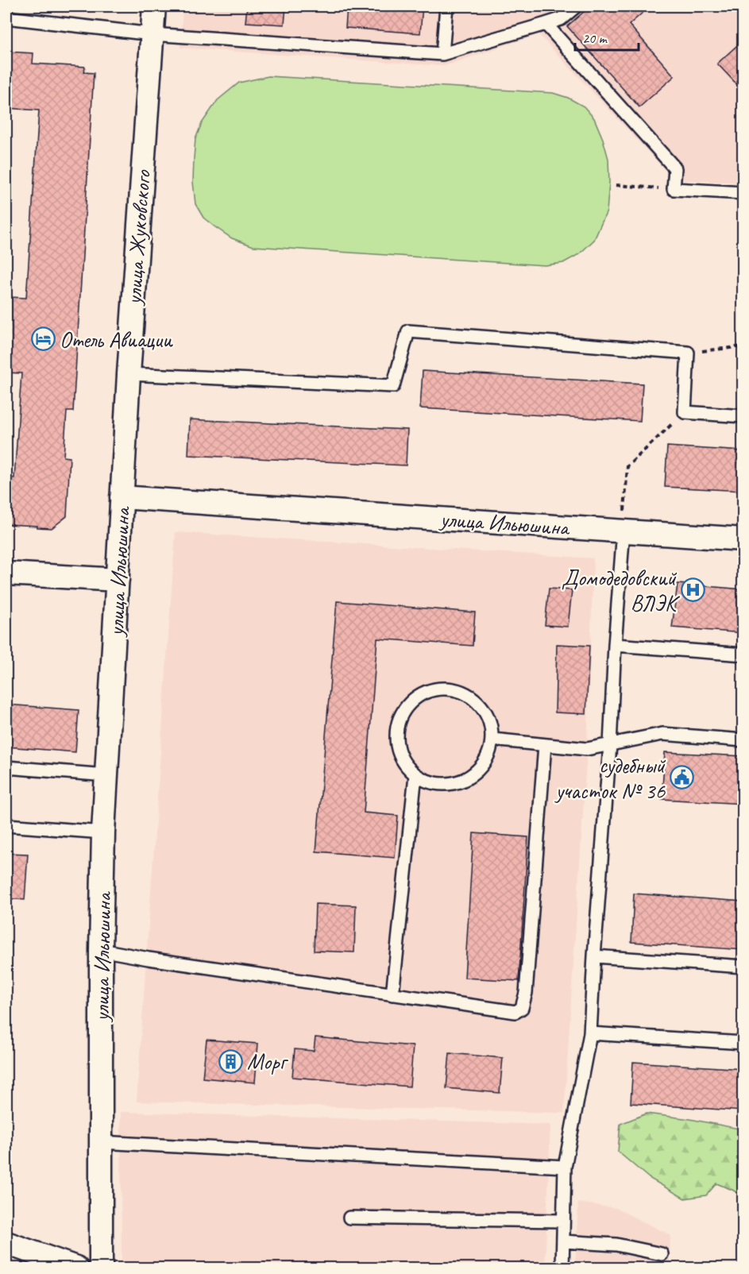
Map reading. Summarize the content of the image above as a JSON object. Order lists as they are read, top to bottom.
{
  "streets": {
    "street": ["улица Жуковского", "улица Ильюшина"]
  },
  "crossings": [
    ["улица Жуковского", "улица Ильюшина"]
  ],
  "places": {
    "hotel": ["Отель Авиации"],
    "hospital": ["Домодедовский ВЛЭК"],
    "public building": ["судебный участок № 36"],
    "building": ["Морг"]
  },
  "scale_bar": "20 m"
}
